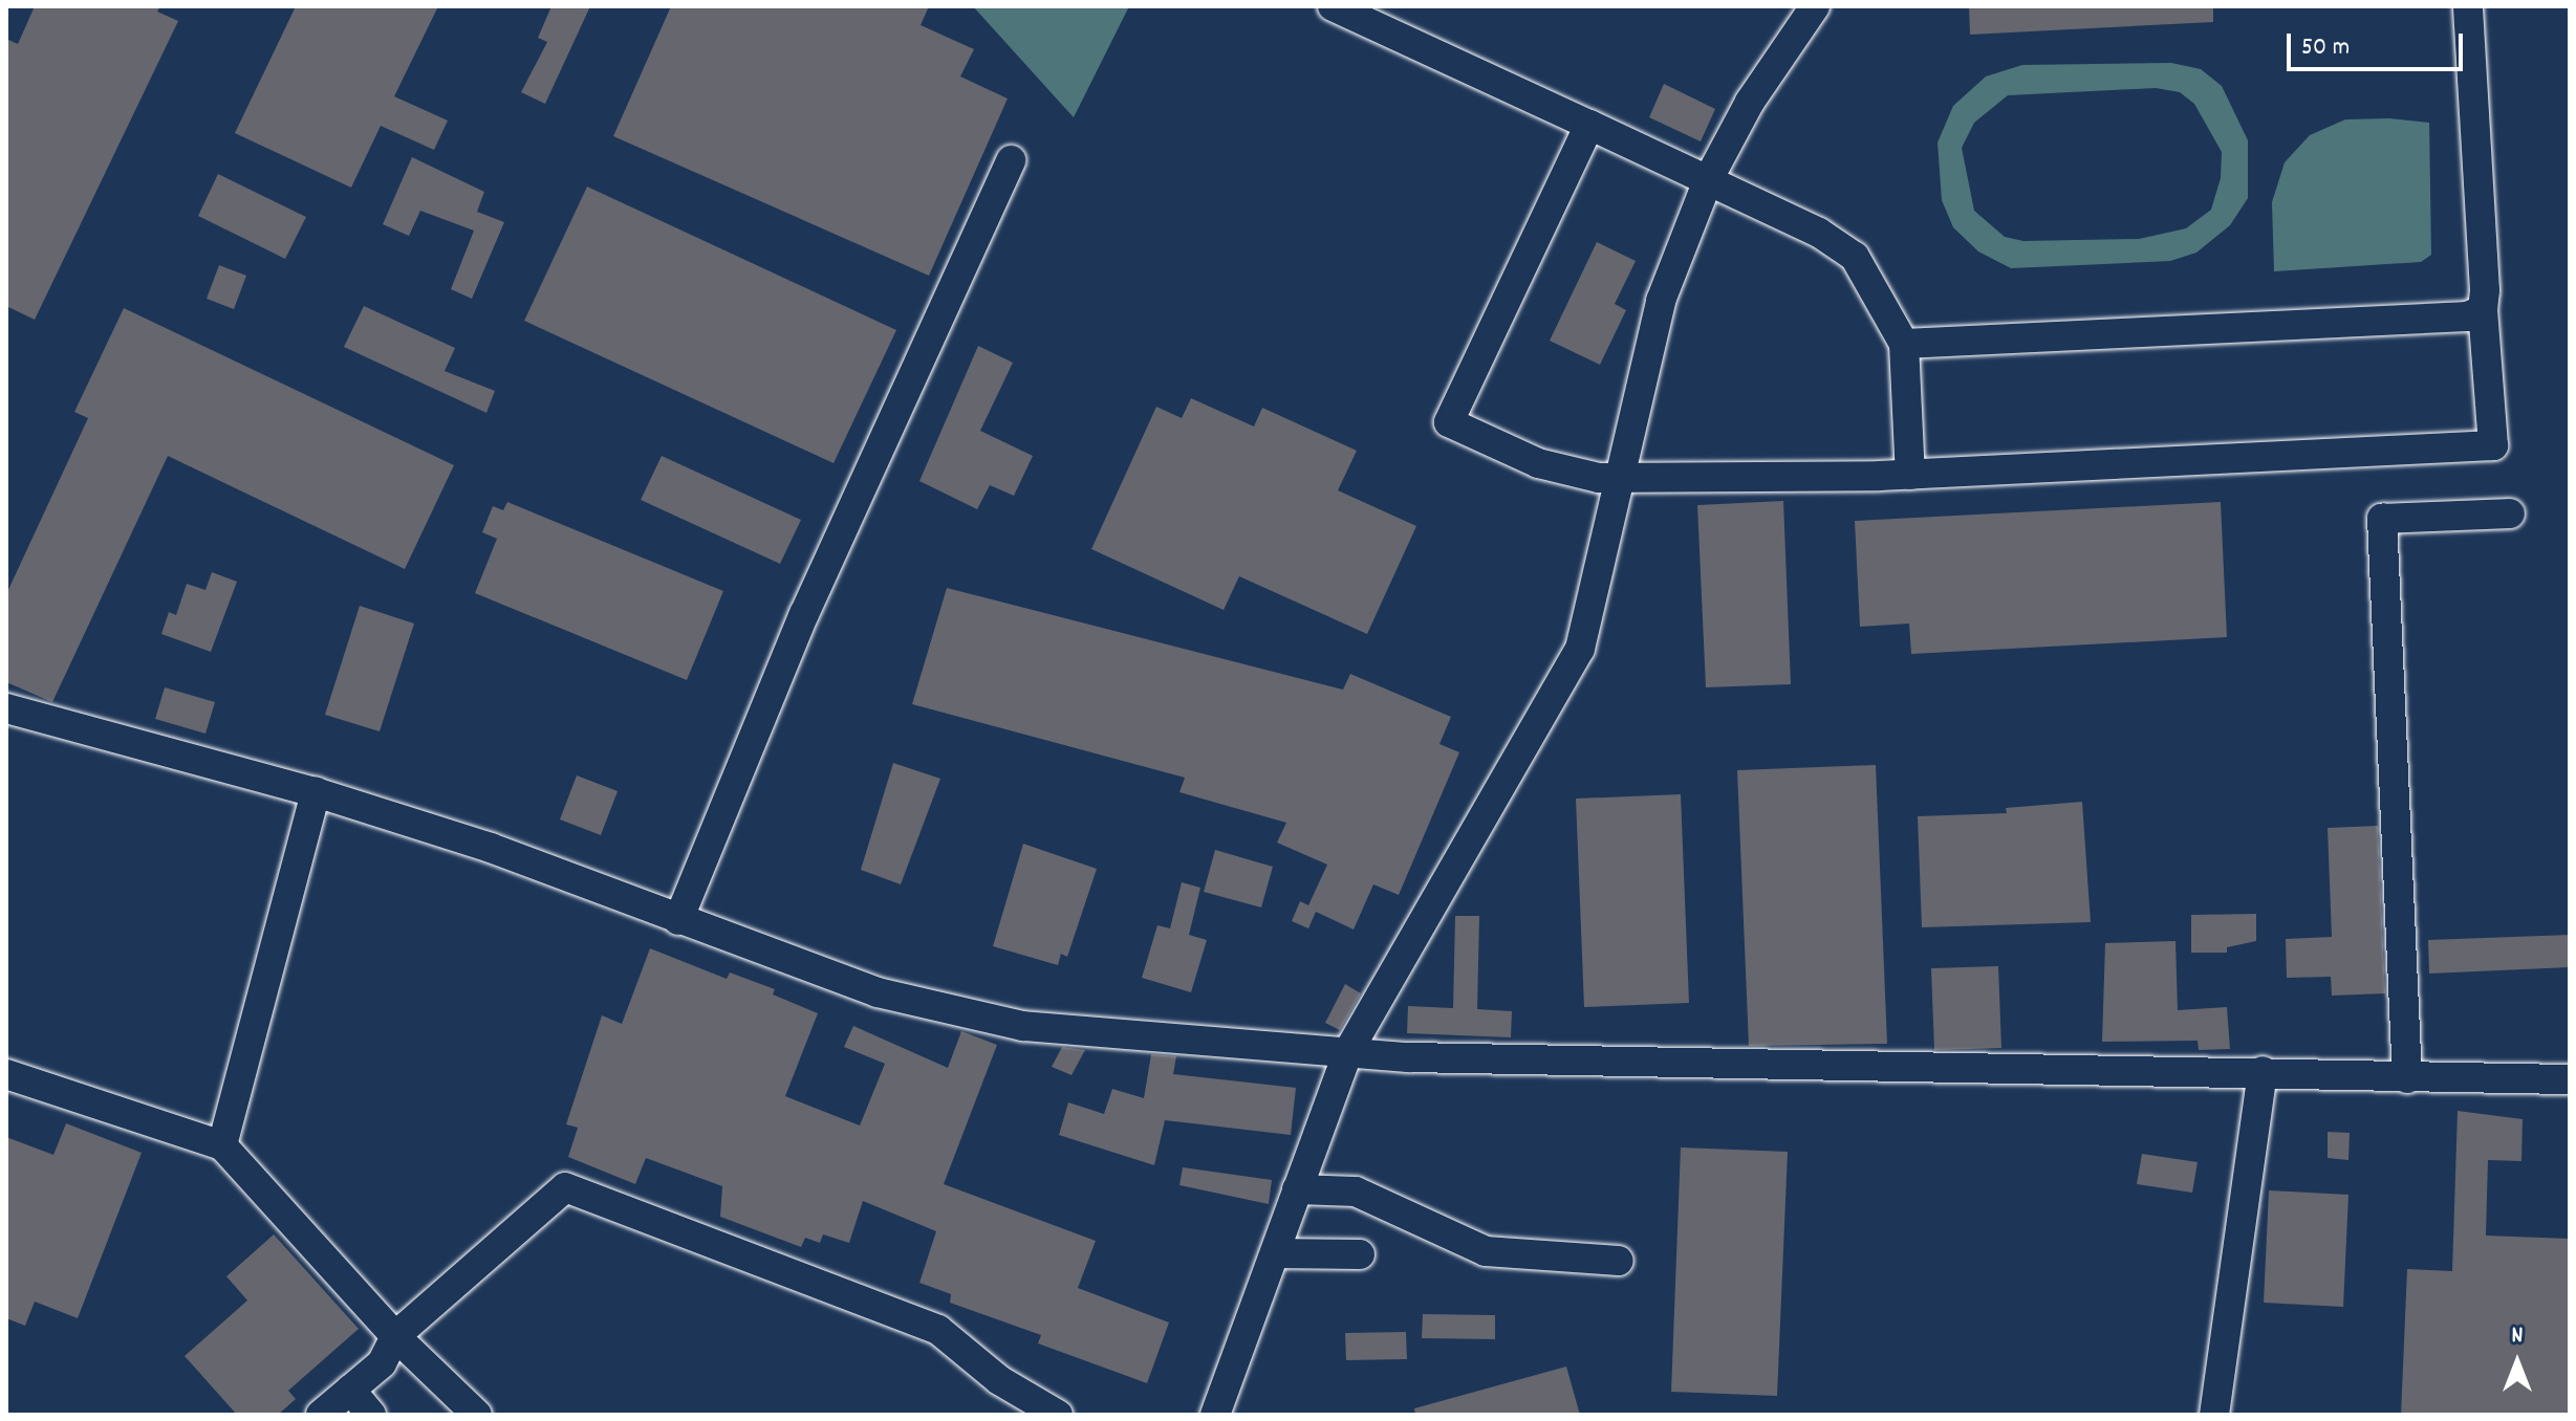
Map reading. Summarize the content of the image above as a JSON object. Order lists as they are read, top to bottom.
{
  "scale_bar": "50 m",
  "north": "top"
}
